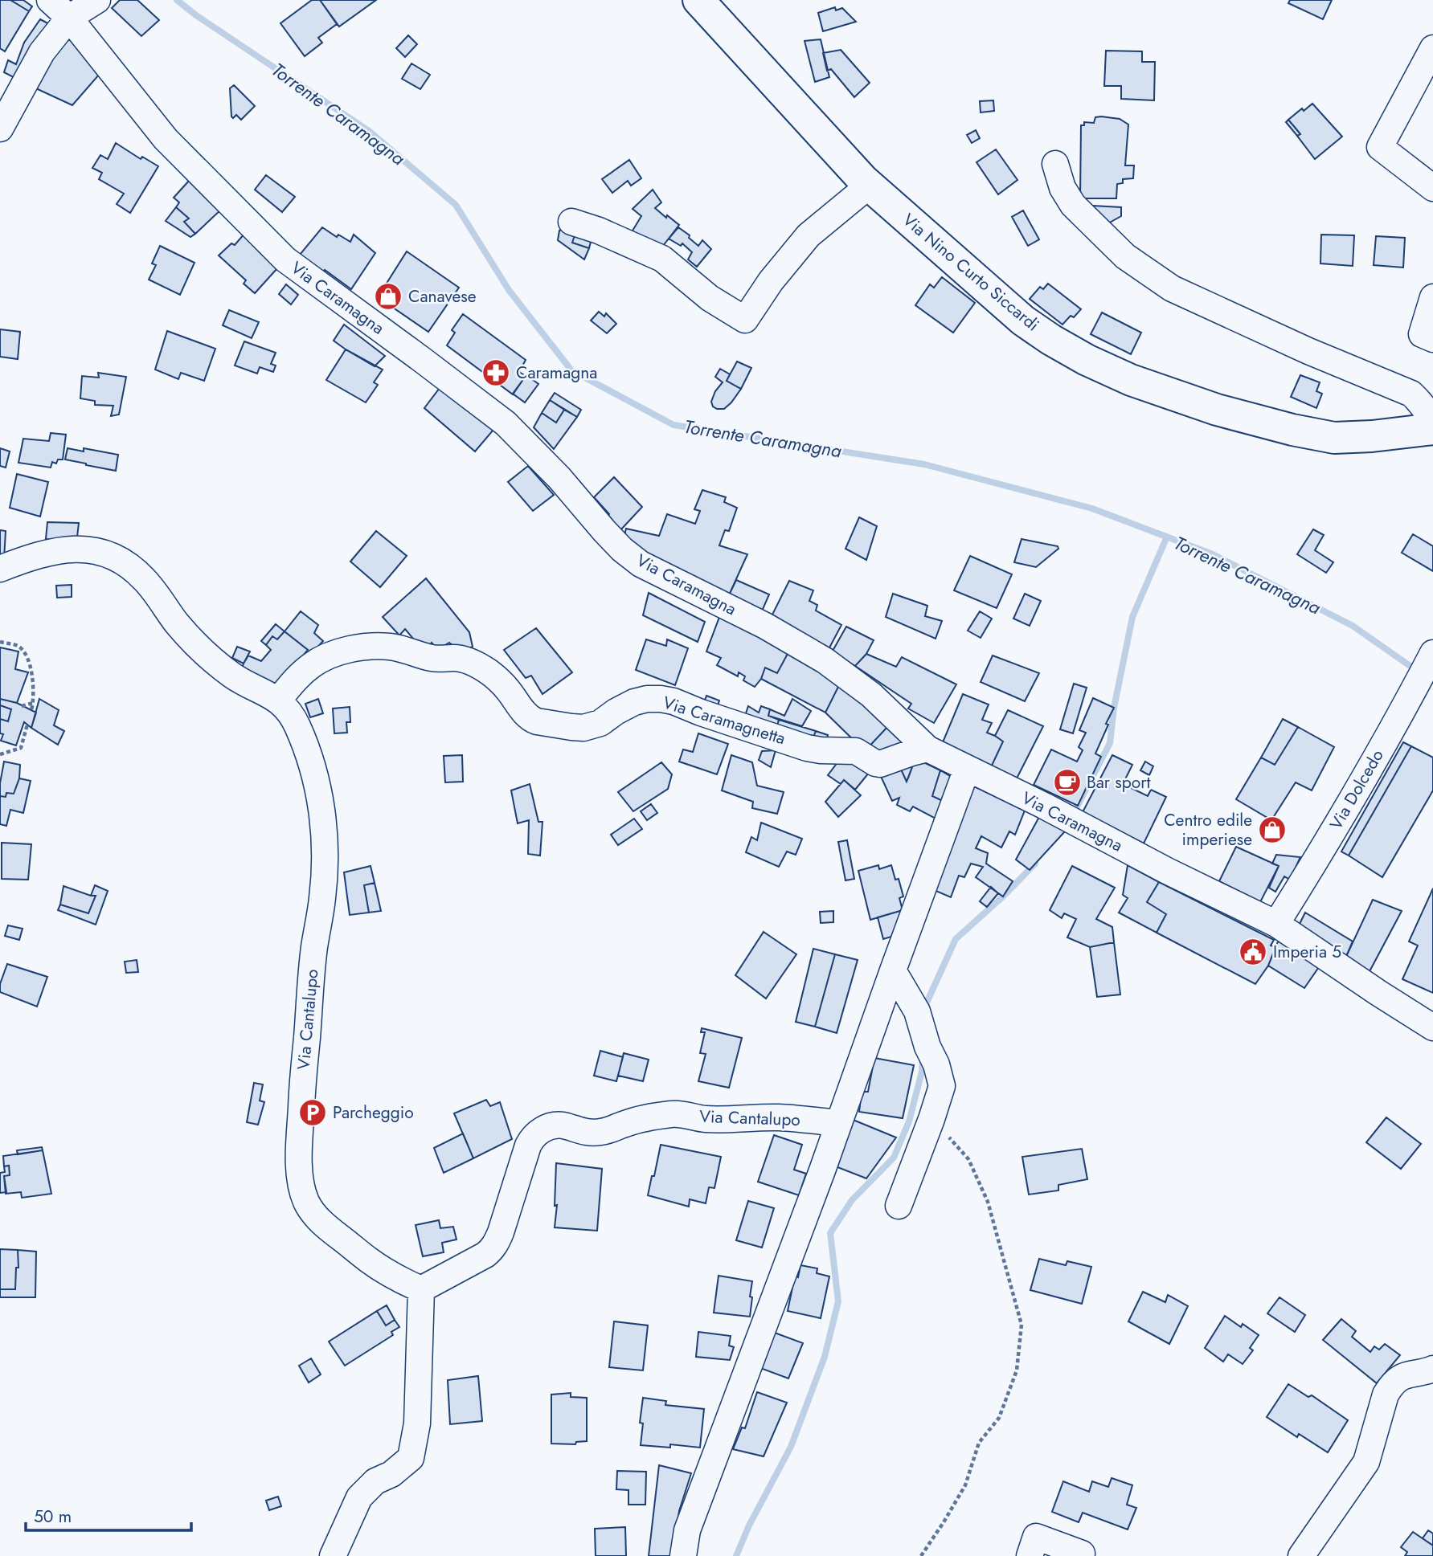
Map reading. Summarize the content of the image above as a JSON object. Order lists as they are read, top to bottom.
{
  "streets": {
    "main road": ["Via Nino Curto Siccardi"],
    "street": [
      "Via Caramagna",
      "Via Caramagnetta",
      "Via Dolcedo",
      "Via Cantalupo"
    ]
  },
  "crossings": [
    ["Via Caramagna", "Via Caramagnetta"],
    ["Via Caramagna", "Via Dolcedo"],
    ["Via Caramagnetta", "Via Cantalupo"]
  ],
  "water": ["Torrente Caramagna"],
  "places": {
    "shop": ["Canavese", "Centro edile imperiese"],
    "pharmacy": ["Caramagna"],
    "cafe": ["Bar sport"],
    "public building": ["Imperia 5"],
    "parking": ["Parcheggio"]
  },
  "scale_bar": "50 m"
}
